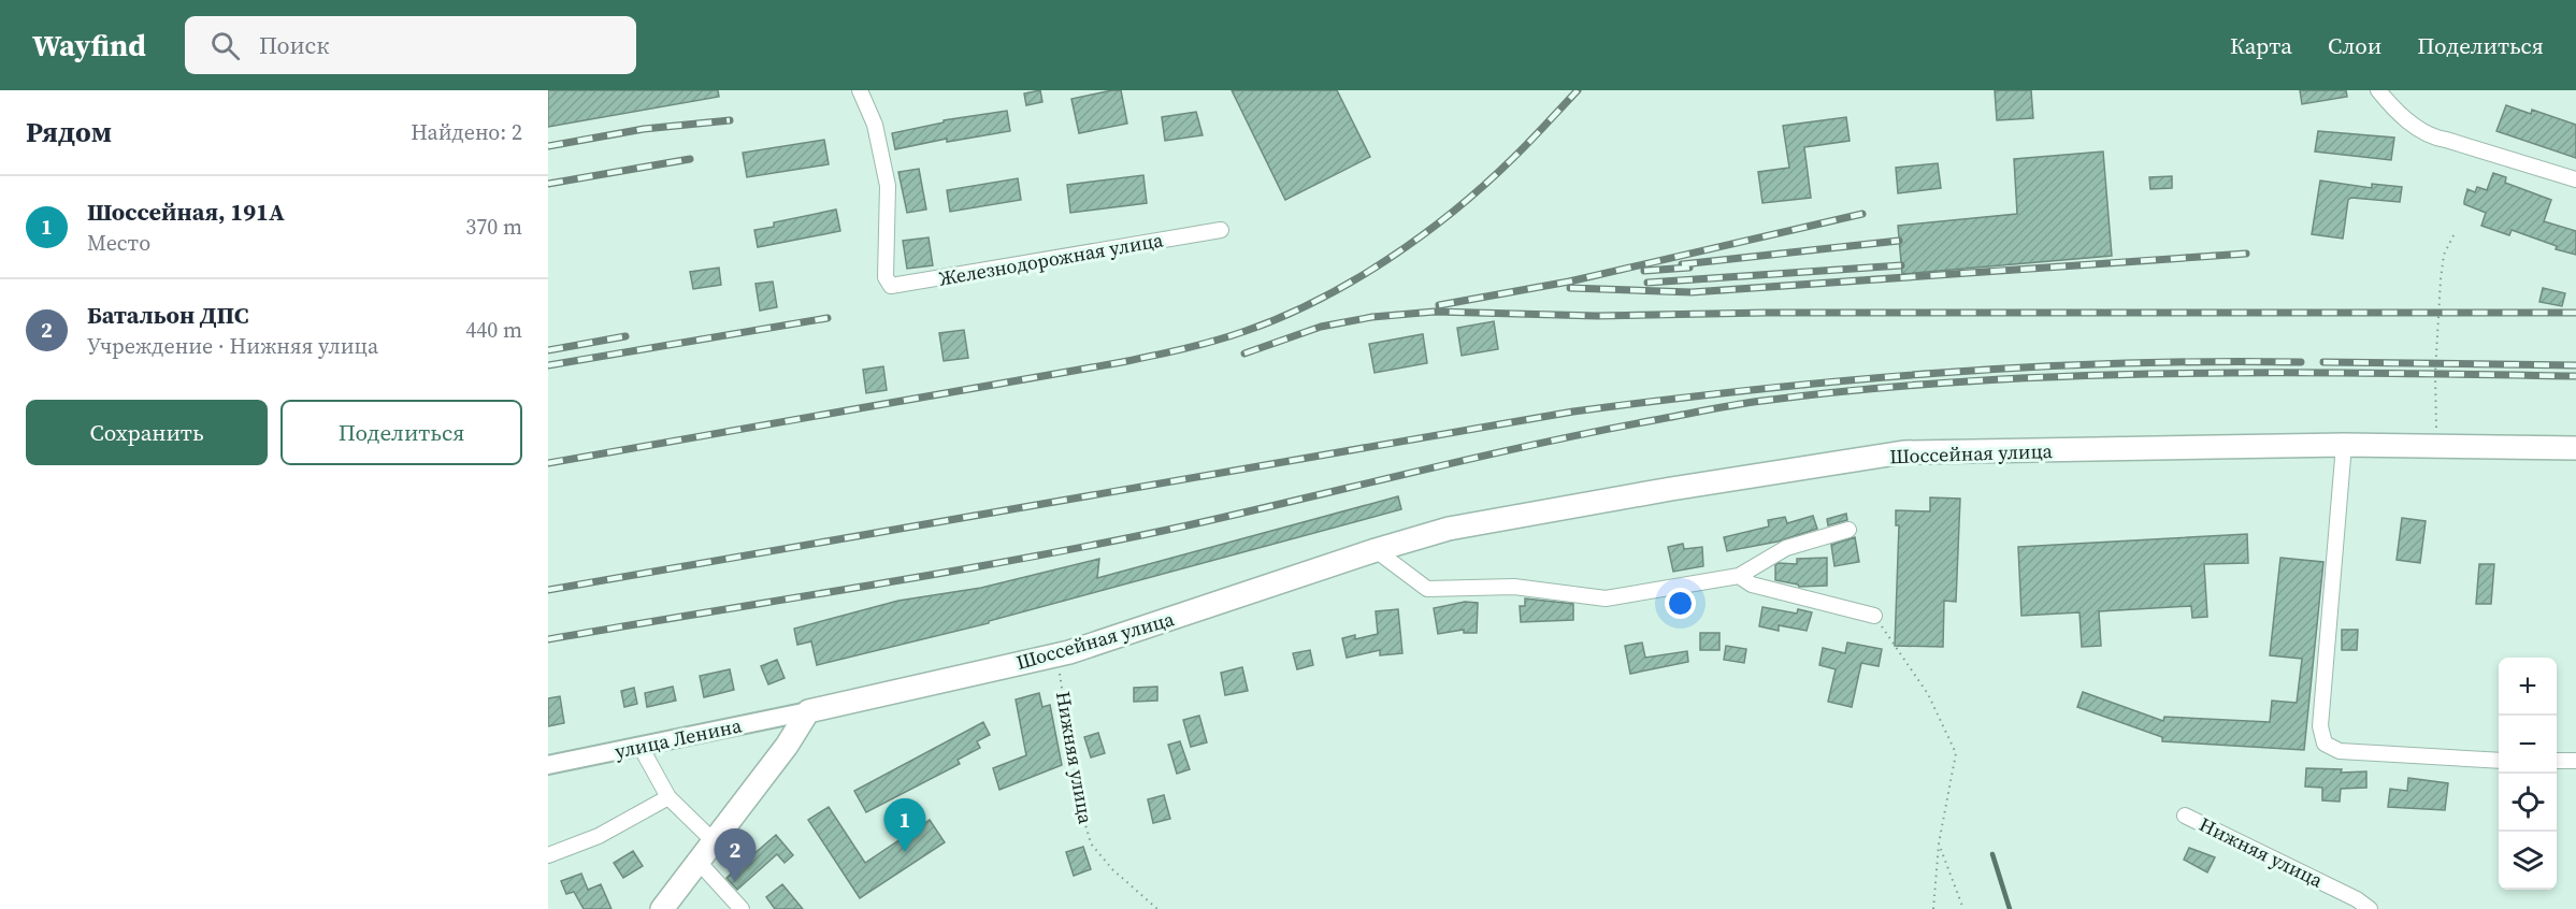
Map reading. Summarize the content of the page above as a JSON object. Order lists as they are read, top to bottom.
{
  "streets": {
    "main road": ["Шоссейная улица"],
    "street": ["Железнодорожная улица", "улица Ленина", "Нижняя улица"]
  },
  "crossings": [
    ["Шоссейная улица", "улица Ленина"],
    ["Шоссейная улица", "Нижняя улица"]
  ],
  "page": {
    "header": "Wayfind",
    "search": "Поиск",
    "nav": ["Карта", "Слои", "Поделиться"],
    "heading": ["Рядом", "Найдено: 2"],
    "list": [
      {
        "mark": "1",
        "name": "Шоссейная, 191А",
        "note": "Место",
        "value": "370 m"
      },
      {
        "mark": "2",
        "name": "Батальон ДПС",
        "note": "Учреждение · Нижняя улица",
        "value": "440 m"
      }
    ],
    "buttons": ["Сохранить", "Поделиться"],
    "map_buttons": ["+", "−"],
    "pins": ["1", "2"]
  }
}
